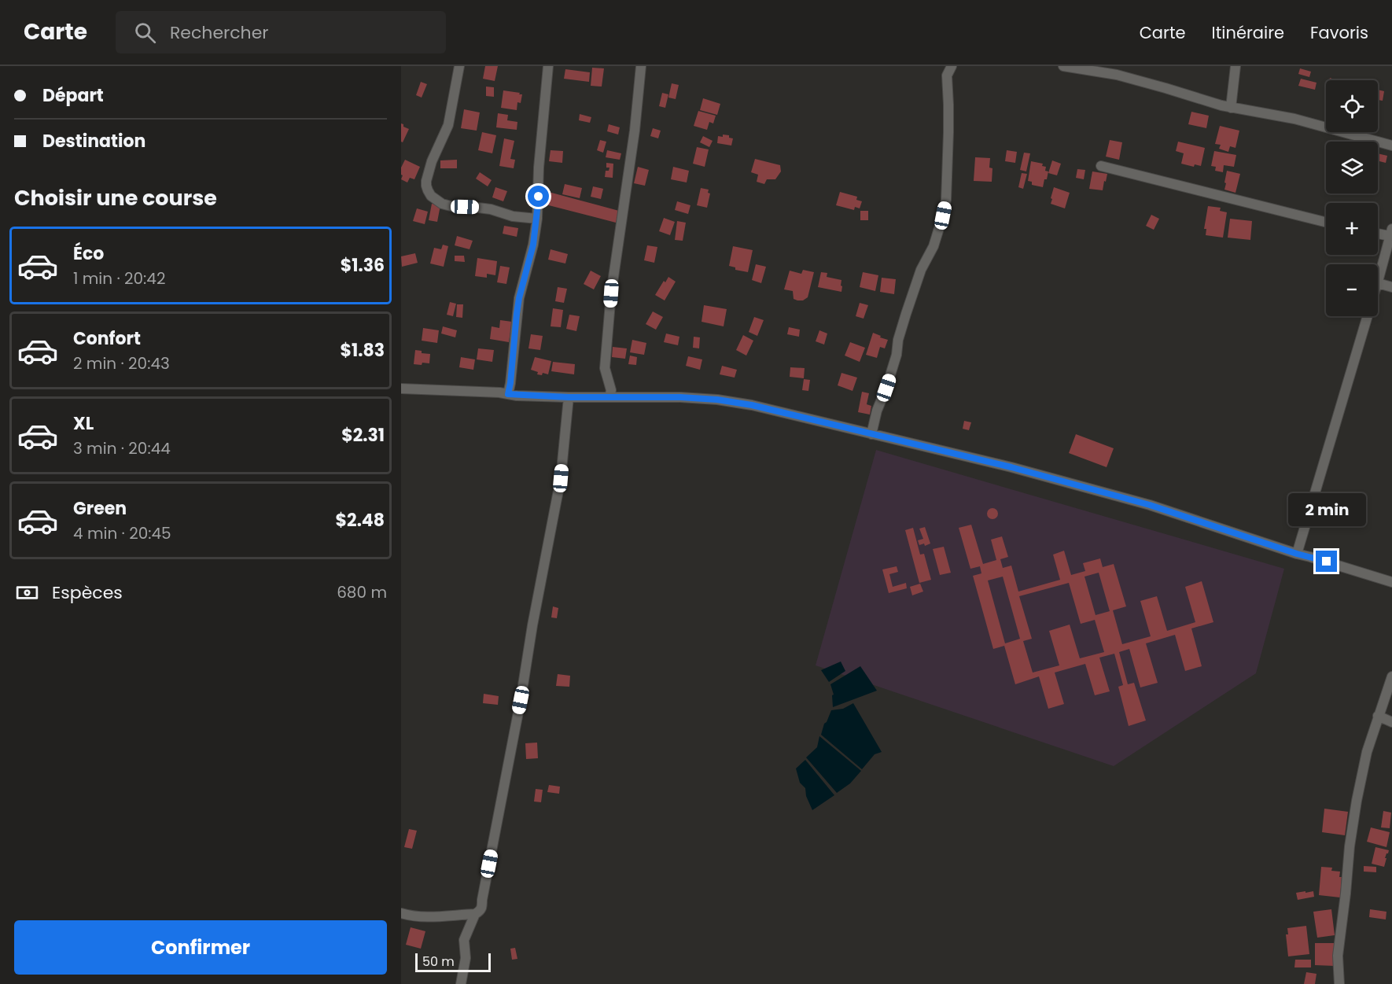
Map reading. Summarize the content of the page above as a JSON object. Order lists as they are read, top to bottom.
{
  "scale_bar": "50 m",
  "page": {
    "header": "Carte",
    "search": "Rechercher",
    "nav": ["Carte", "Itinéraire", "Favoris"],
    "banner": ["Départ", "Destination"],
    "map_buttons": ["+", "−"],
    "heading": "Choisir une course",
    "list": [
      {
        "name": "Éco",
        "note": "1 min · 20:42",
        "value": "$1.36"
      },
      {
        "name": "Confort",
        "note": "2 min · 20:43",
        "value": "$1.83"
      },
      {
        "name": "XL",
        "note": "3 min · 20:44",
        "value": "$2.31"
      },
      {
        "name": "Green",
        "note": "4 min · 20:45",
        "value": "$2.48"
      }
    ],
    "bubble": "2 min",
    "pay": ["Espèces", "680 m"],
    "buttons": "Confirmer",
    "scale": "50 m"
  }
}
